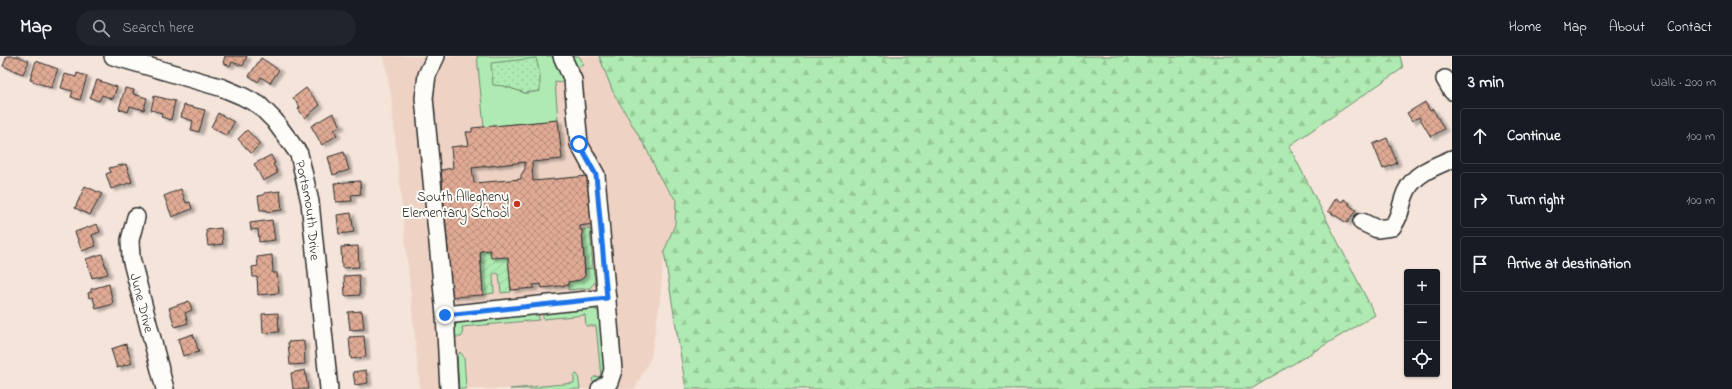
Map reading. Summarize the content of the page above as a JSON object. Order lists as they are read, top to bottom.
{
  "streets": {
    "street": ["Portsmouth Drive", "June Drive"]
  },
  "places": ["South Allegheny Elementary School"],
  "page": {
    "header": "Map",
    "search": "Search here",
    "nav": [
      "Home",
      "Map",
      "About",
      "Contact"
    ],
    "heading": ["3 min", "Walk · 200 m"],
    "list": [
      ["Continue", "100 m"],
      ["Turn right", "100 m"],
      "Arrive at destination"
    ],
    "map_buttons": ["+", "−"]
  }
}
